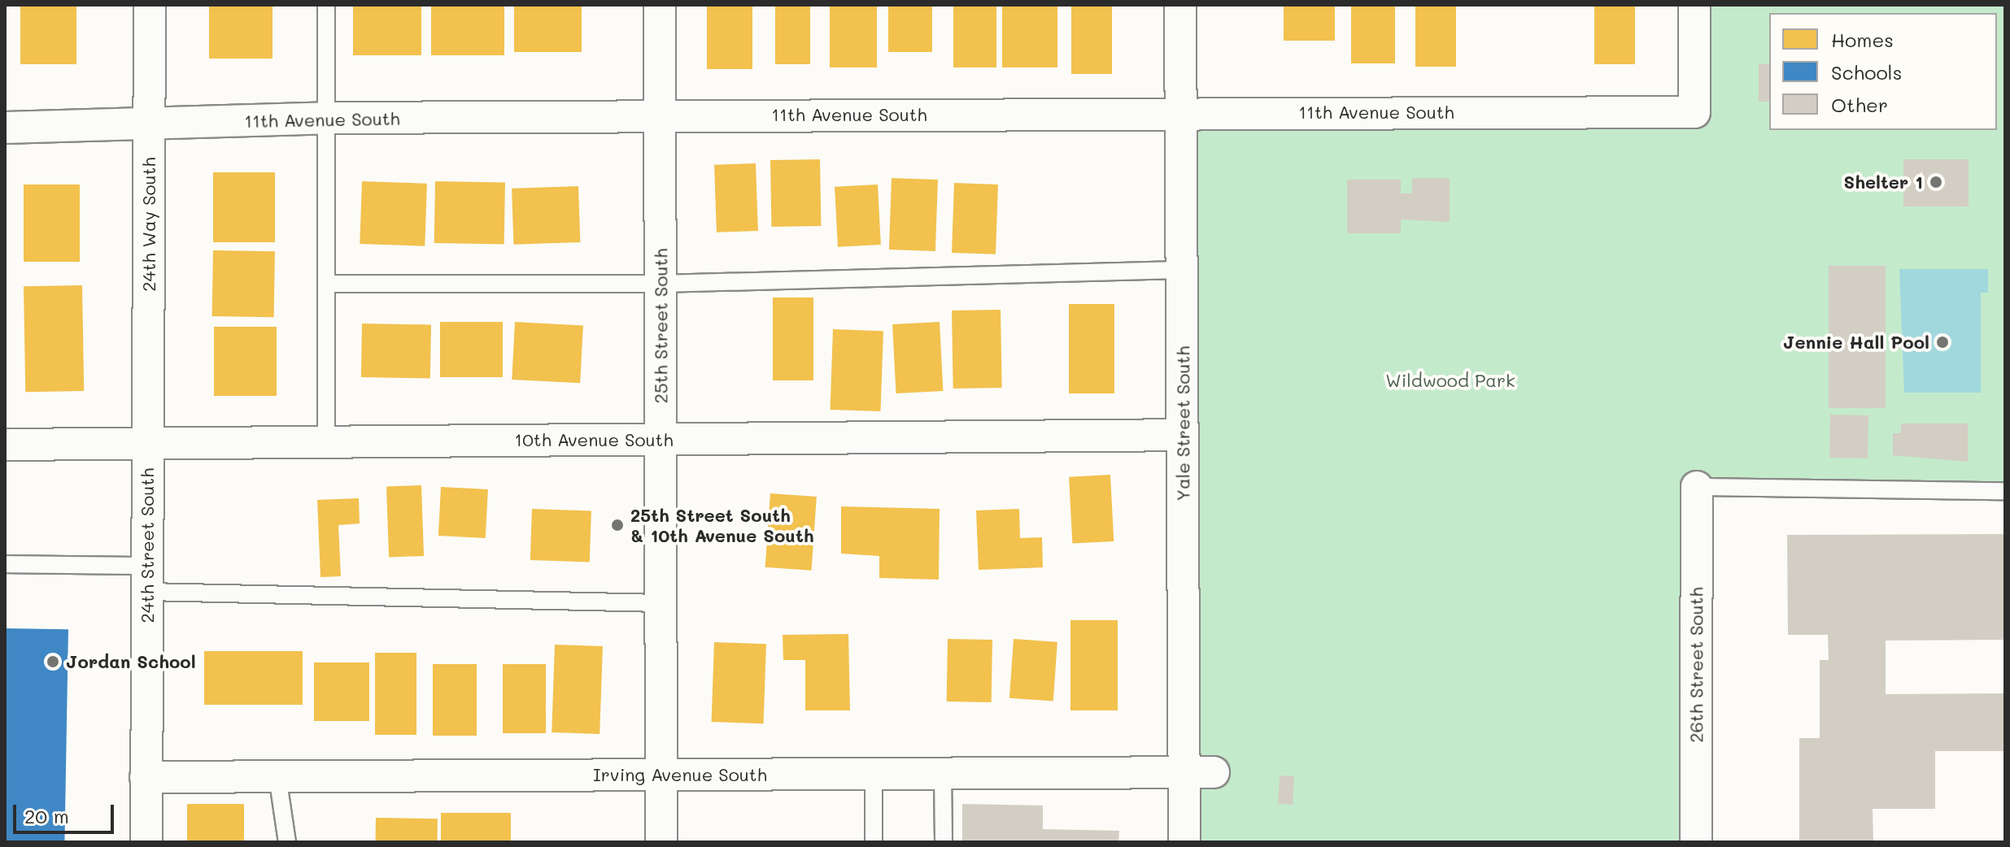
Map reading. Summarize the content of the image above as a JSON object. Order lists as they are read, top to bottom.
{
  "streets": {
    "street": [
      "11th Avenue South",
      "24th Way South",
      "25th Street South",
      "Yale Street South",
      "10th Avenue South",
      "24th Street South",
      "26th Street South",
      "Irving Avenue South"
    ]
  },
  "crossings": [
    ["11th Avenue South", "24th Way South"],
    ["11th Avenue South", "25th Street South"],
    ["11th Avenue South", "Yale Street South"],
    ["24th Way South", "10th Avenue South"],
    ["24th Way South", "24th Street South"],
    ["25th Street South", "10th Avenue South"],
    ["25th Street South", "Irving Avenue South"],
    ["Yale Street South", "10th Avenue South"],
    ["Yale Street South", "Irving Avenue South"],
    ["10th Avenue South", "24th Street South"],
    ["24th Street South", "Irving Avenue South"]
  ],
  "parks": ["Wildwood Park"],
  "places": [
    "Shelter 1",
    "Jennie Hall Pool",
    "25th Street South & 10th Avenue South",
    "Jordan School"
  ],
  "legend": ["Homes", "Schools", "Other"],
  "scale_bar": "20 m"
}
